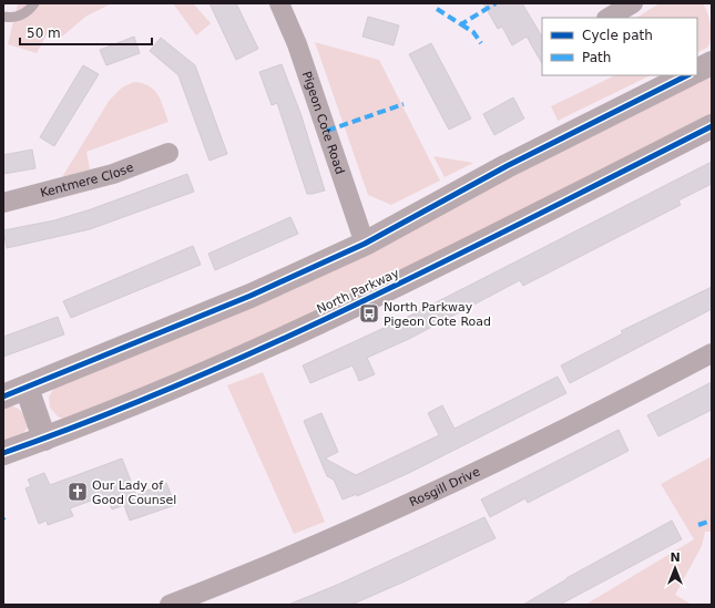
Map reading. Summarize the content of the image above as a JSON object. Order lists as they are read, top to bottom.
{
  "streets": {
    "street": [
      "Pigeon Cote Road",
      "Kentmere Close",
      "North Parkway",
      "Rosgill Drive"
    ]
  },
  "places": {
    "bus stop": ["North Parkway Pigeon Cote Road"],
    "church": ["Our Lady of Good Counsel"]
  },
  "legend": ["Cycle path", "Path"],
  "scale_bar": "50 m",
  "north": "top"
}
